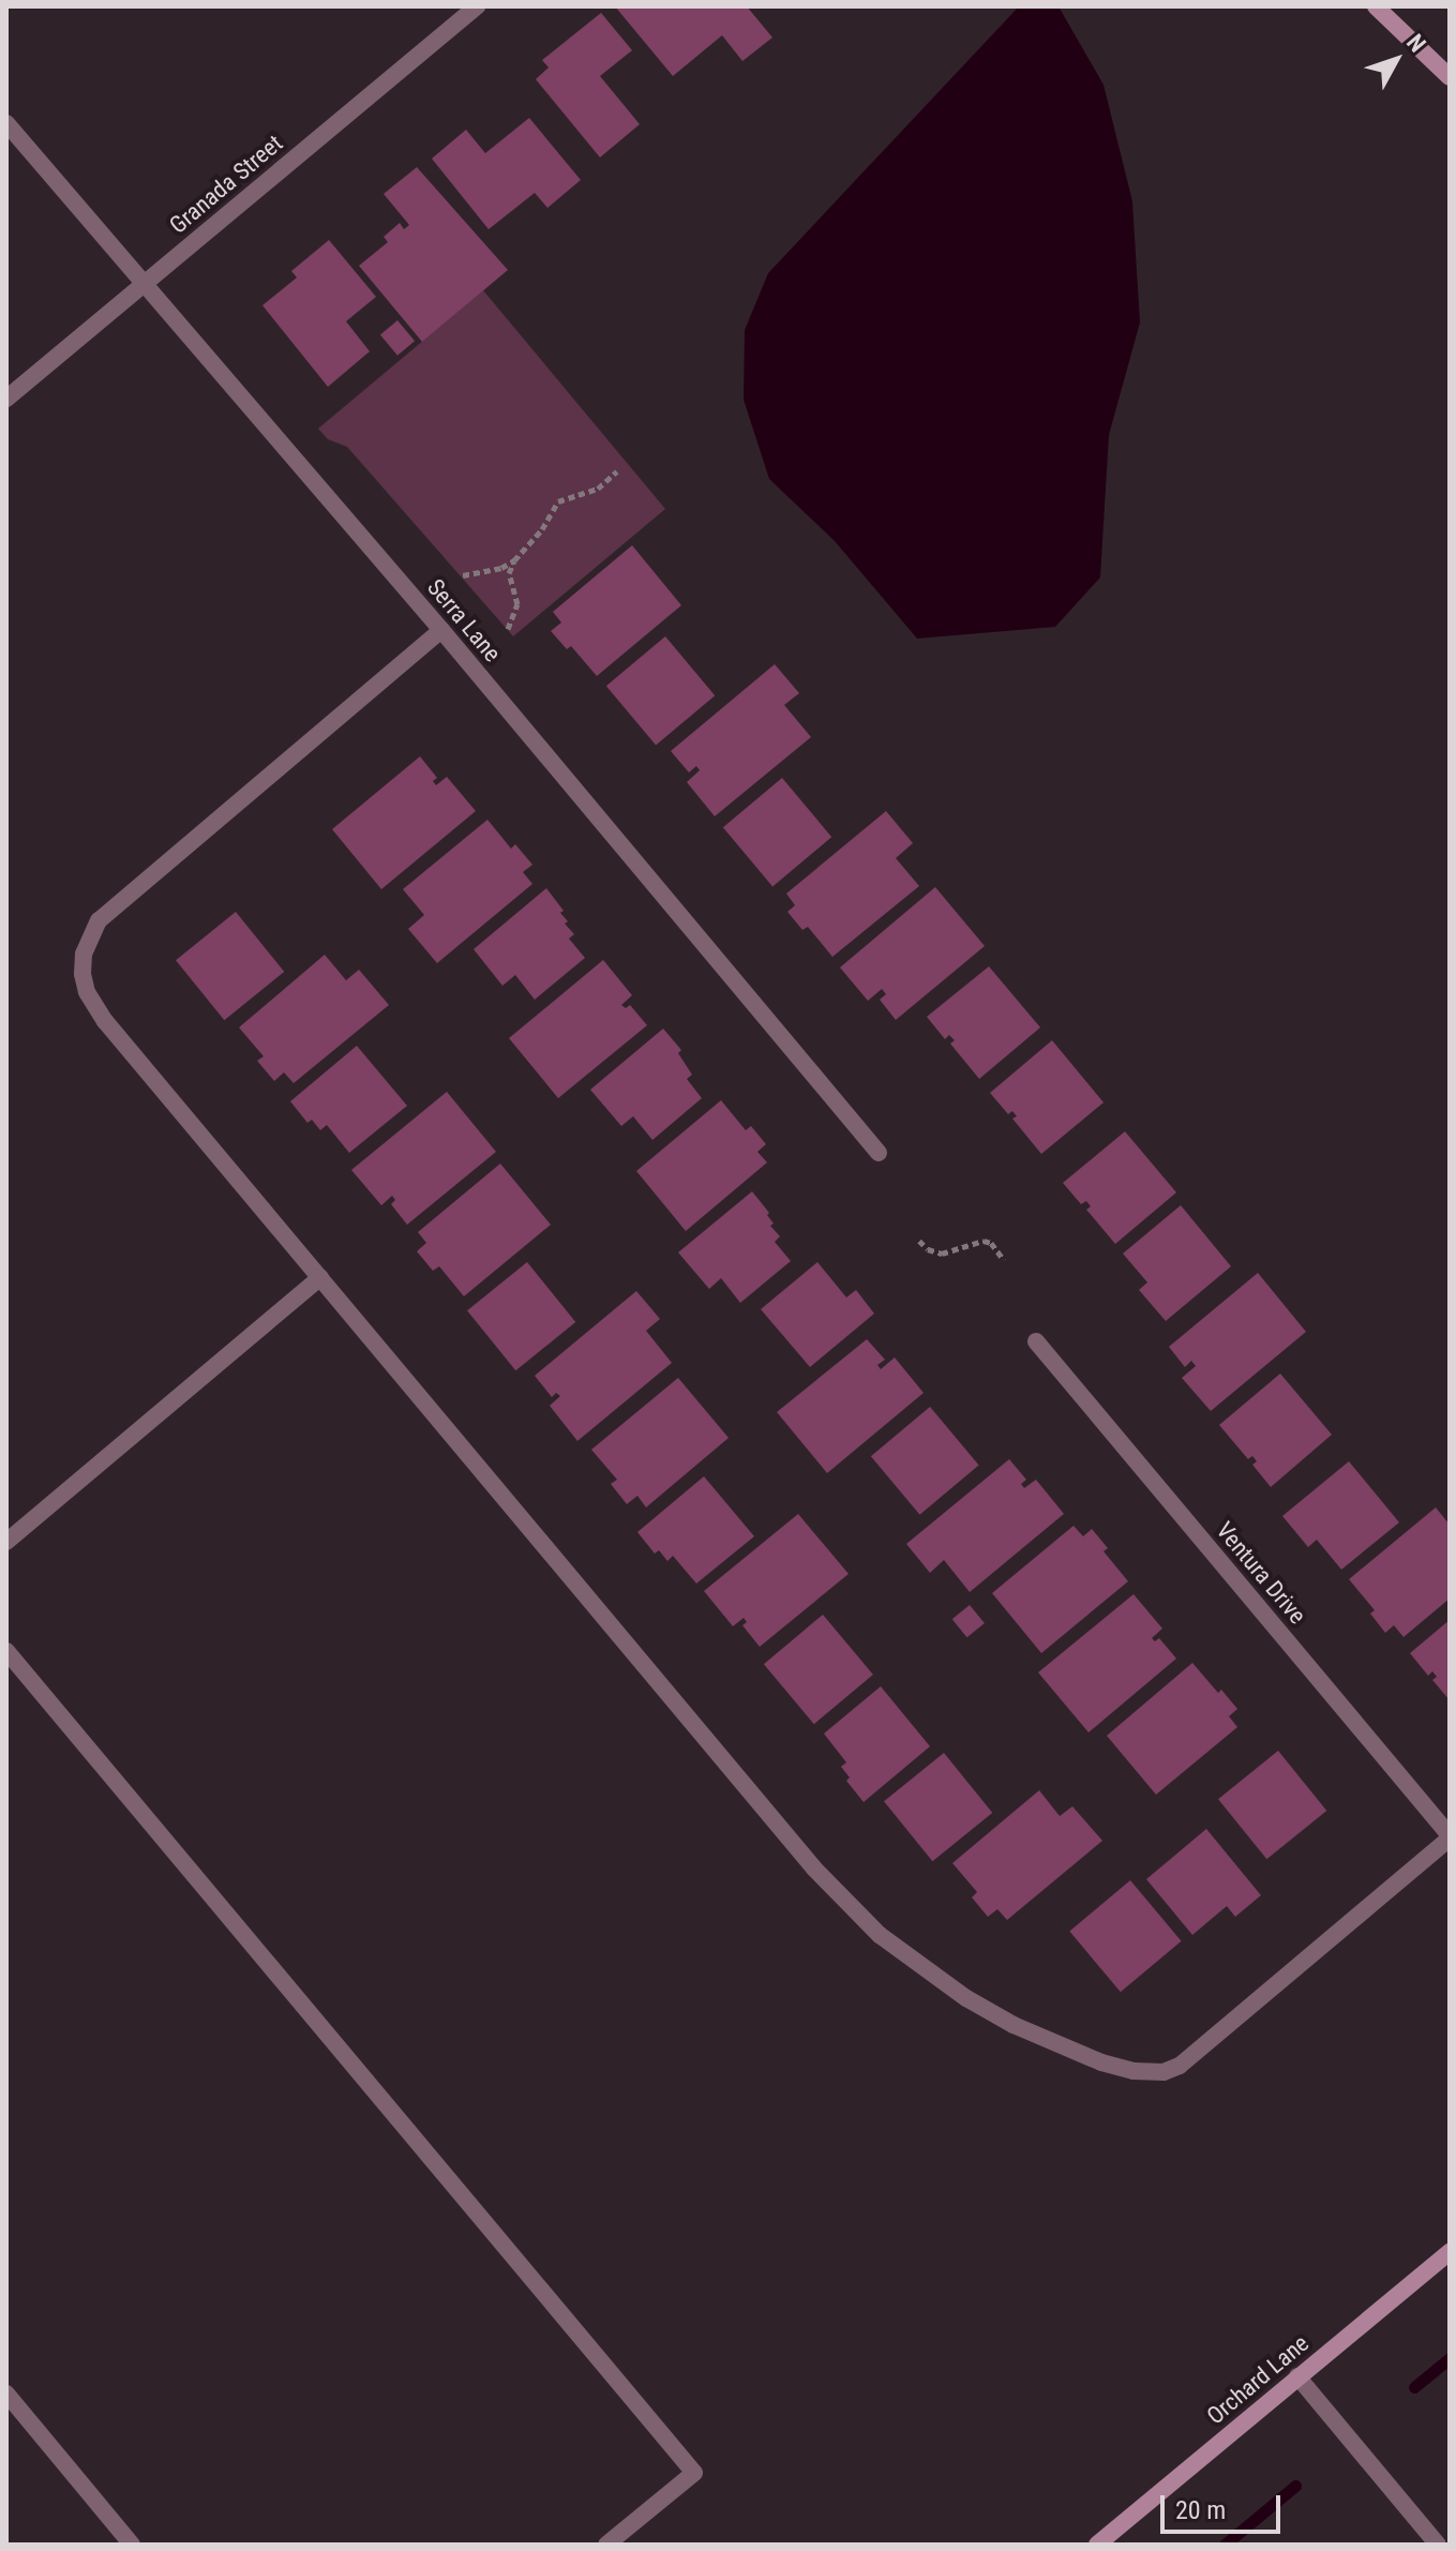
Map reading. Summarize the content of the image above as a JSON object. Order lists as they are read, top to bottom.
{
  "streets": {
    "street": [
      "Granada Street",
      "Serra Lane",
      "Ventura Drive",
      "Orchard Lane"
    ]
  },
  "crossings": [
    ["Granada Street", "Serra Lane"]
  ],
  "scale_bar": "20 m",
  "north": "top right"
}
